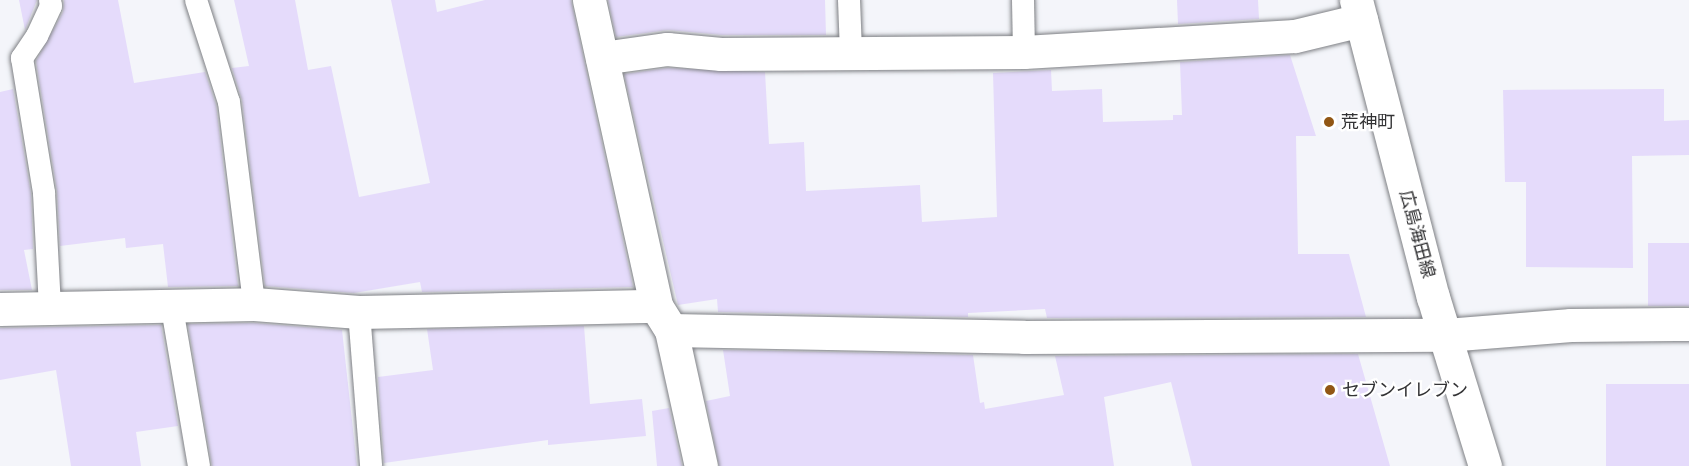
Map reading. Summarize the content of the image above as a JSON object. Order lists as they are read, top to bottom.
{
  "streets": {
    "street": ["広島海田線"]
  },
  "places": ["荒神町", "セブンイレブン"]
}
